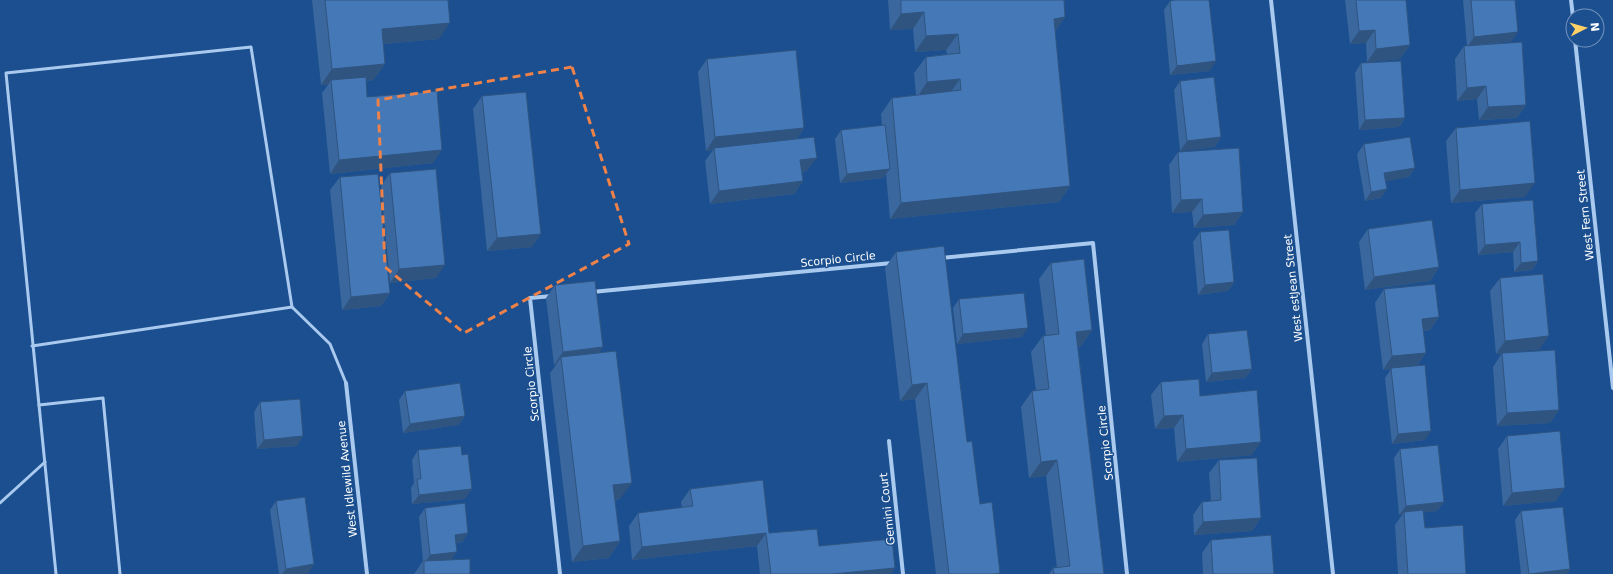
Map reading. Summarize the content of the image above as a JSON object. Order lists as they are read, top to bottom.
{
  "streets": {
    "street": [
      "West Fern Street",
      "Scorpio Circle",
      "West estJean Street",
      "West Idlewild Avenue",
      "Gemini Court"
    ]
  },
  "north": "right"
}
